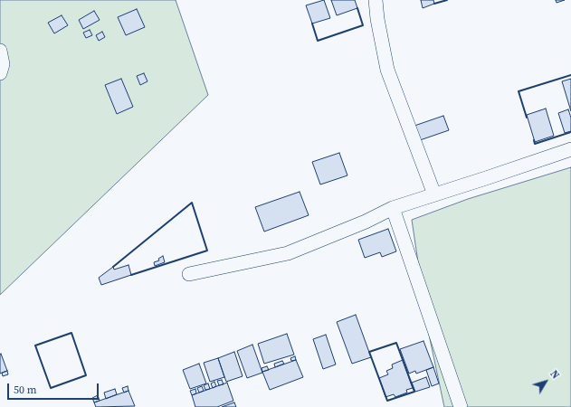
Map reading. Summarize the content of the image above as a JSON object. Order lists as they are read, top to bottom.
{
  "scale_bar": "50 m",
  "north": "top right"
}
